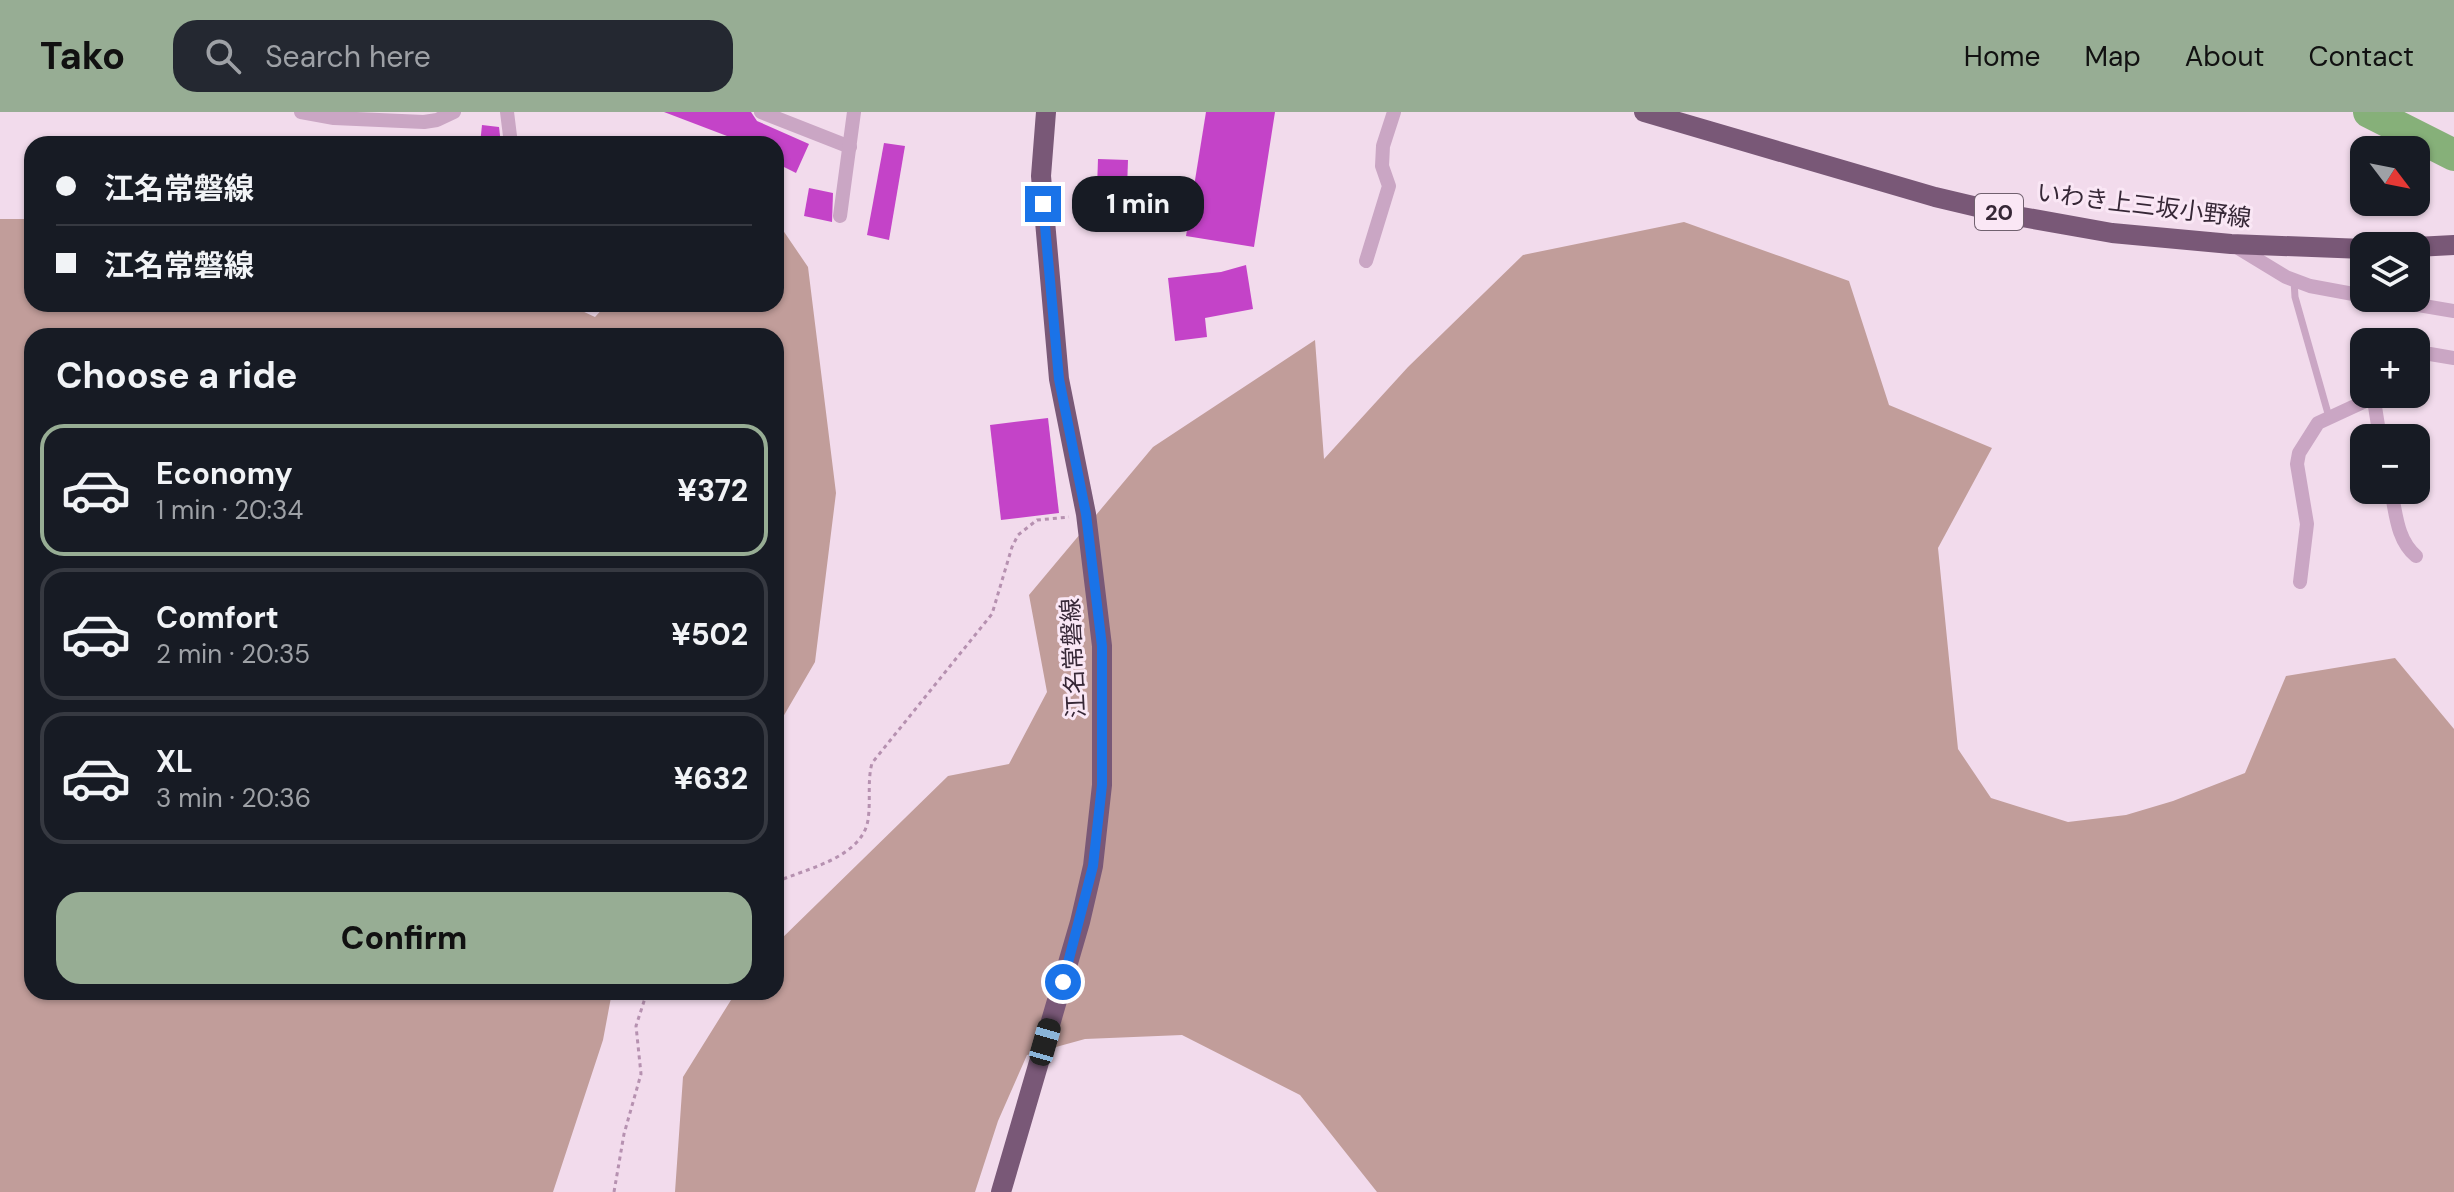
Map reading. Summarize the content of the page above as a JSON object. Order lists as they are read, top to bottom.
{
  "streets": {
    "main road": ["いわき上三坂小野線", "20", "江名常磐線"]
  },
  "north": "bottom right",
  "page": {
    "header": "Tako",
    "search": "Search here",
    "nav": [
      "Home",
      "Map",
      "About",
      "Contact"
    ],
    "map_buttons": ["+", "−"],
    "banner": ["江名常磐線", "江名常磐線"],
    "bubble": "1 min",
    "heading": "Choose a ride",
    "list": [
      {
        "name": "Economy",
        "note": "1 min · 20:34",
        "value": "¥372"
      },
      {
        "name": "Comfort",
        "note": "2 min · 20:35",
        "value": "¥502"
      },
      {
        "name": "XL",
        "note": "3 min · 20:36",
        "value": "¥632"
      }
    ],
    "buttons": "Confirm"
  }
}
